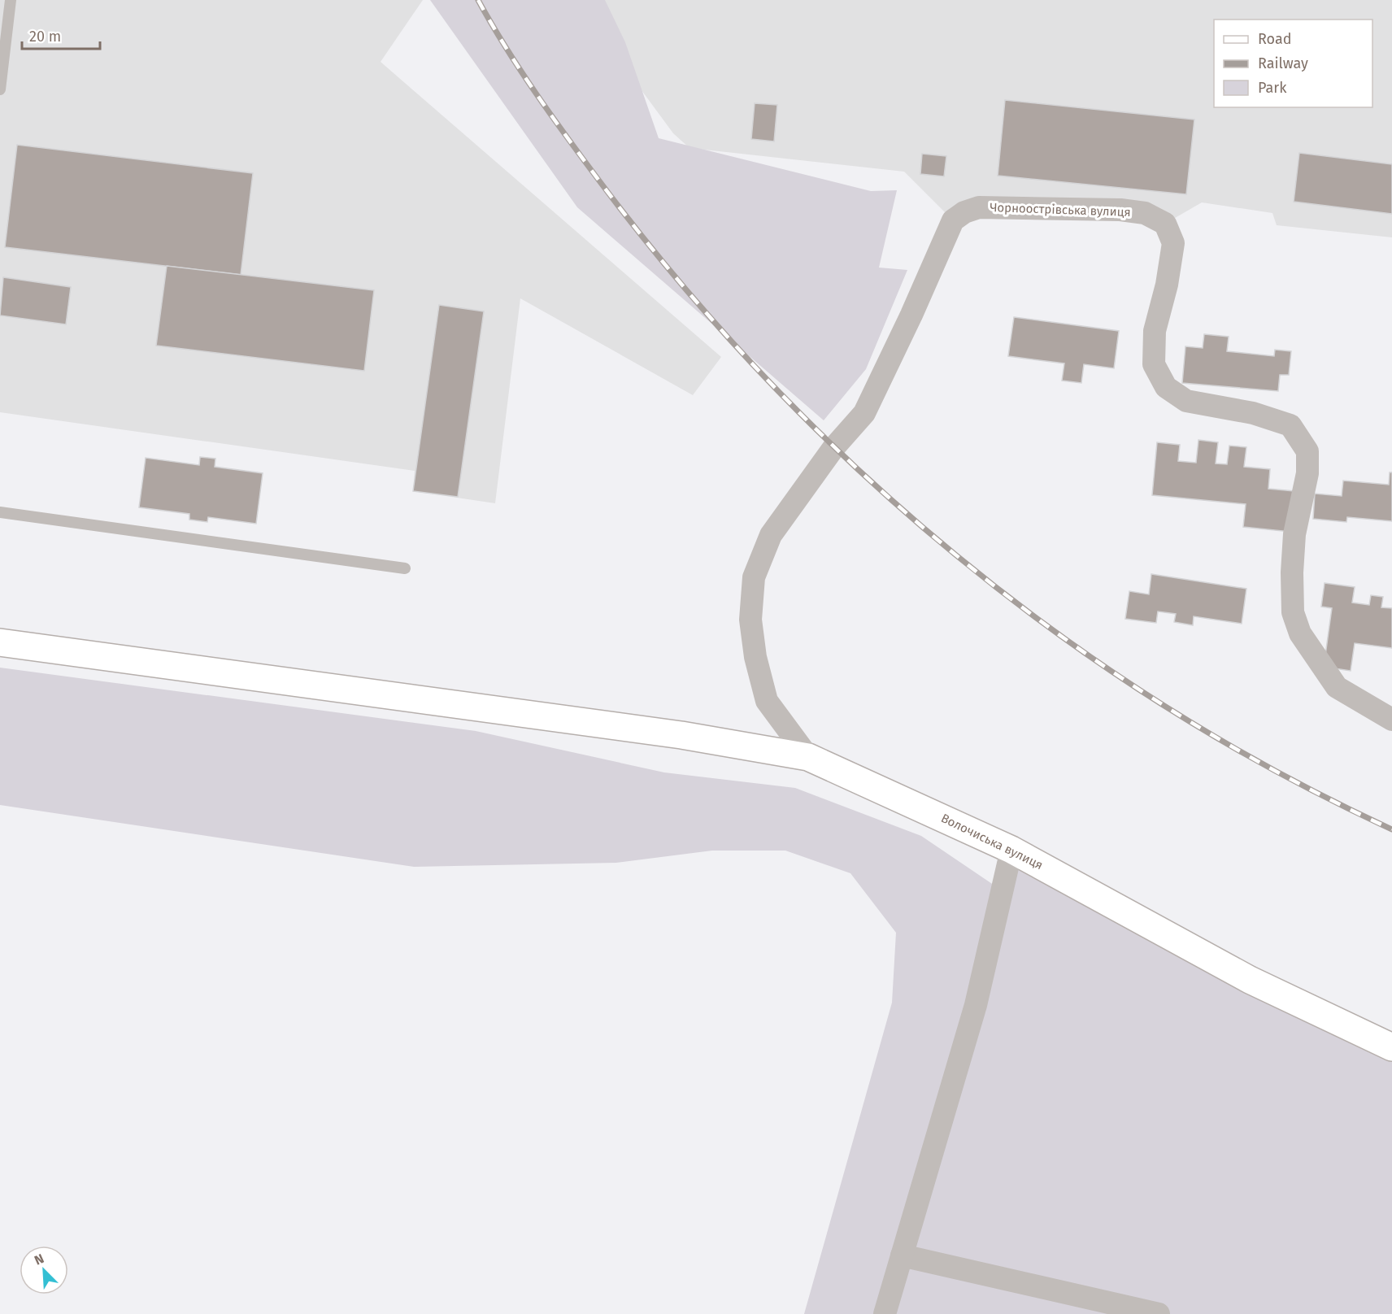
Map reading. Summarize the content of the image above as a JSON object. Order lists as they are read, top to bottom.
{
  "streets": {
    "main road": ["Волочиська вулиця"],
    "street": ["Чорноострівська вулиця"]
  },
  "crossings": [
    ["Чорноострівська вулиця", "Волочиська вулиця"]
  ],
  "legend": ["Road", "Railway", "Park"],
  "scale_bar": "20 m",
  "north": "top left"
}
